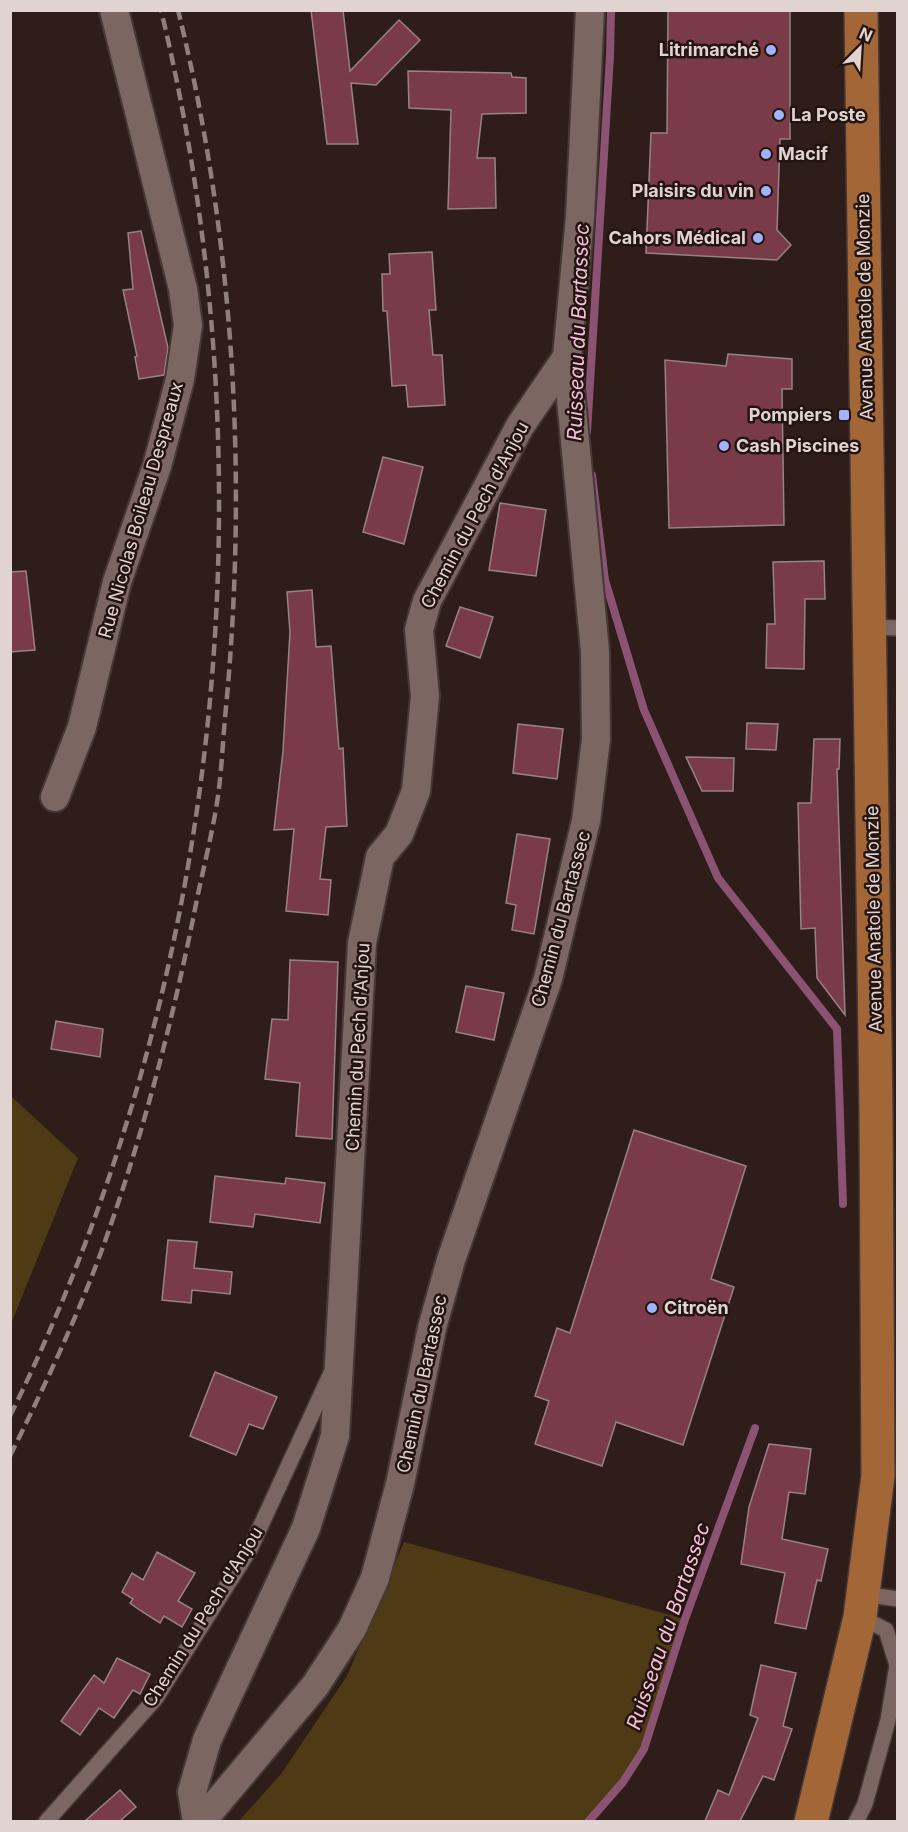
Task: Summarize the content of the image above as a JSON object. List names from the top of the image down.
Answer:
{
  "streets": {
    "main road": ["Avenue Anatole de Monzie"],
    "street": ["Rue Nicolas Boileau Despreaux", "Chemin du Pech d'Anjou", "Chemin du Bartassec"]
  },
  "crossings": [
    ["Chemin du Pech d'Anjou", "Chemin du Bartassec"]
  ],
  "water": ["Ruisseau du Bartassec"],
  "places": {
    "other": [
      "Litrimarché",
      "La Poste",
      "Macif",
      "Plaisirs du vin",
      "Cahors Médical",
      "Cash Piscines",
      "Citroën"
    ],
    "transit": ["Pompiers"]
  },
  "north": "top right"
}
